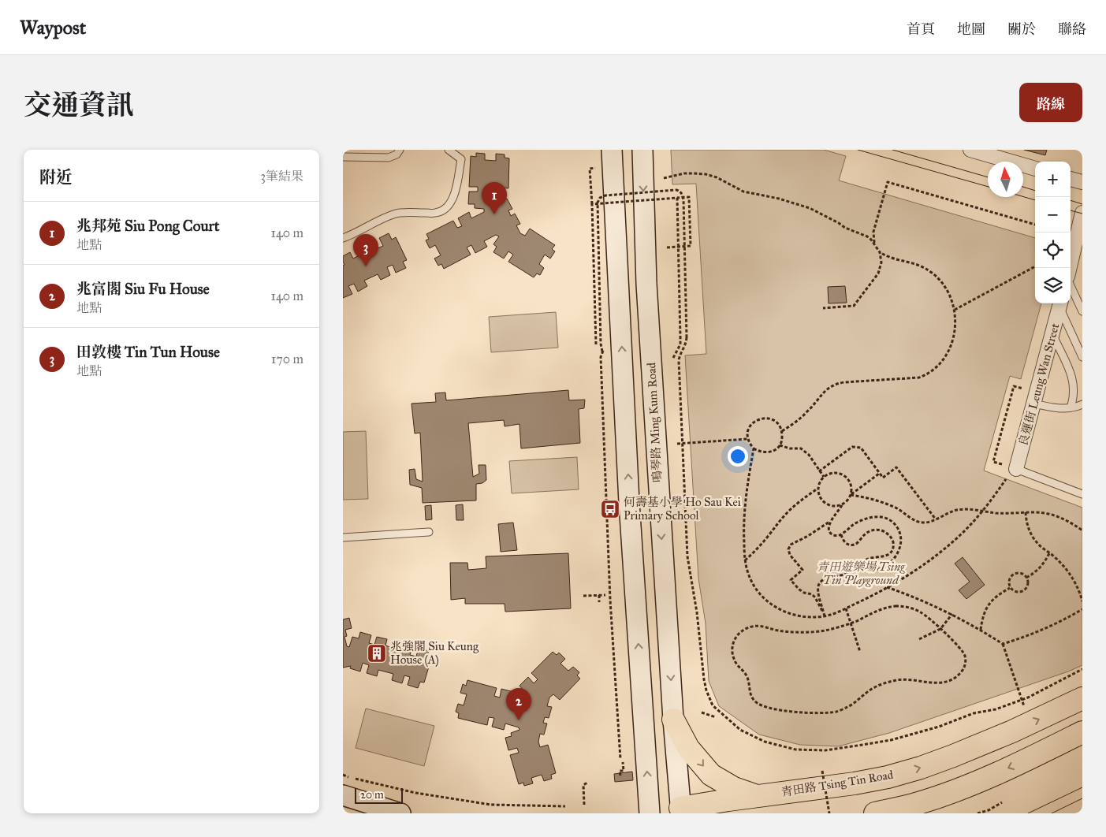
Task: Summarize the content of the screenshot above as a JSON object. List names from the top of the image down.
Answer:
{
  "streets": {
    "main road": ["鳴琴路 Ming Kum Road", "青田路 Tsing Tin Road"],
    "street": ["良運街 Leung Wan Street"]
  },
  "crossings": [
    ["鳴琴路 Ming Kum Road", "青田路 Tsing Tin Road"]
  ],
  "parks": ["青田遊樂場 Tsing Tin Playground"],
  "places": {
    "bus stop": ["何壽基小學 Ho Sau Kei Primary School"],
    "building": ["兆強閣 Siu Keung House (A)"]
  },
  "scale_bar": "20 m",
  "north": "top",
  "page": {
    "header": "Waypost",
    "nav": [
      "首頁",
      "地圖",
      "關於",
      "聯絡"
    ],
    "title": "交通資訊",
    "buttons": "路線",
    "heading": ["附近", "3筆結果"],
    "map_buttons": ["+", "−"],
    "pins": ["1", "3", "2"],
    "list": [
      {
        "mark": "1",
        "name": "兆邦苑 Siu Pong Court",
        "note": "地點",
        "value": "140 m"
      },
      {
        "mark": "2",
        "name": "兆富閣 Siu Fu House",
        "note": "地點",
        "value": "140 m"
      },
      {
        "mark": "3",
        "name": "田敦樓 Tin Tun House",
        "note": "地點",
        "value": "170 m"
      }
    ],
    "scale": "20 m"
  }
}
